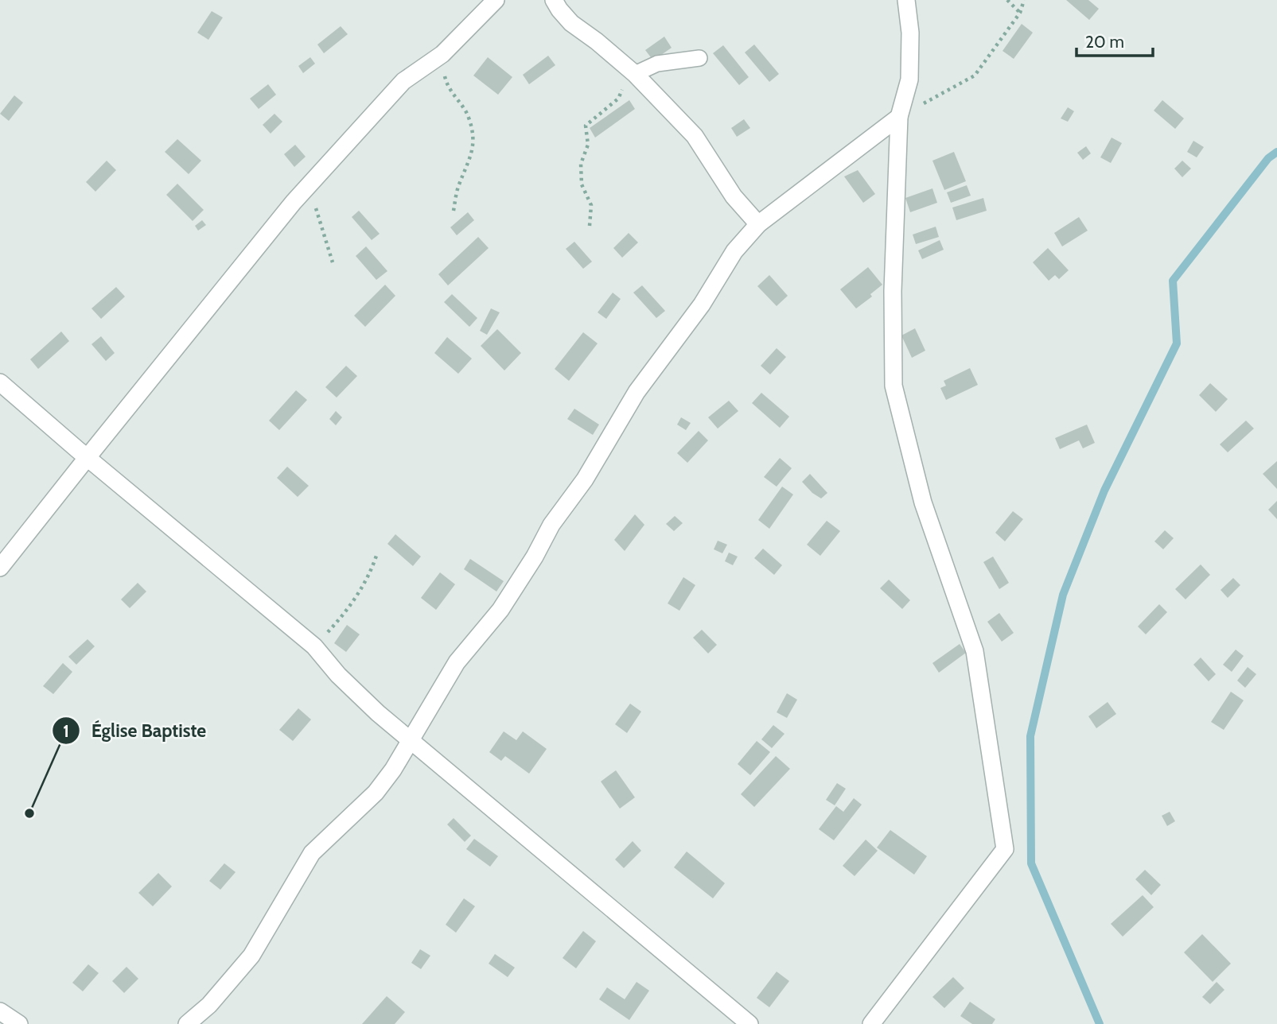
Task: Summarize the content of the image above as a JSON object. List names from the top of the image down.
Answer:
{
  "places": ["Église Baptiste"],
  "scale_bar": "20 m"
}
